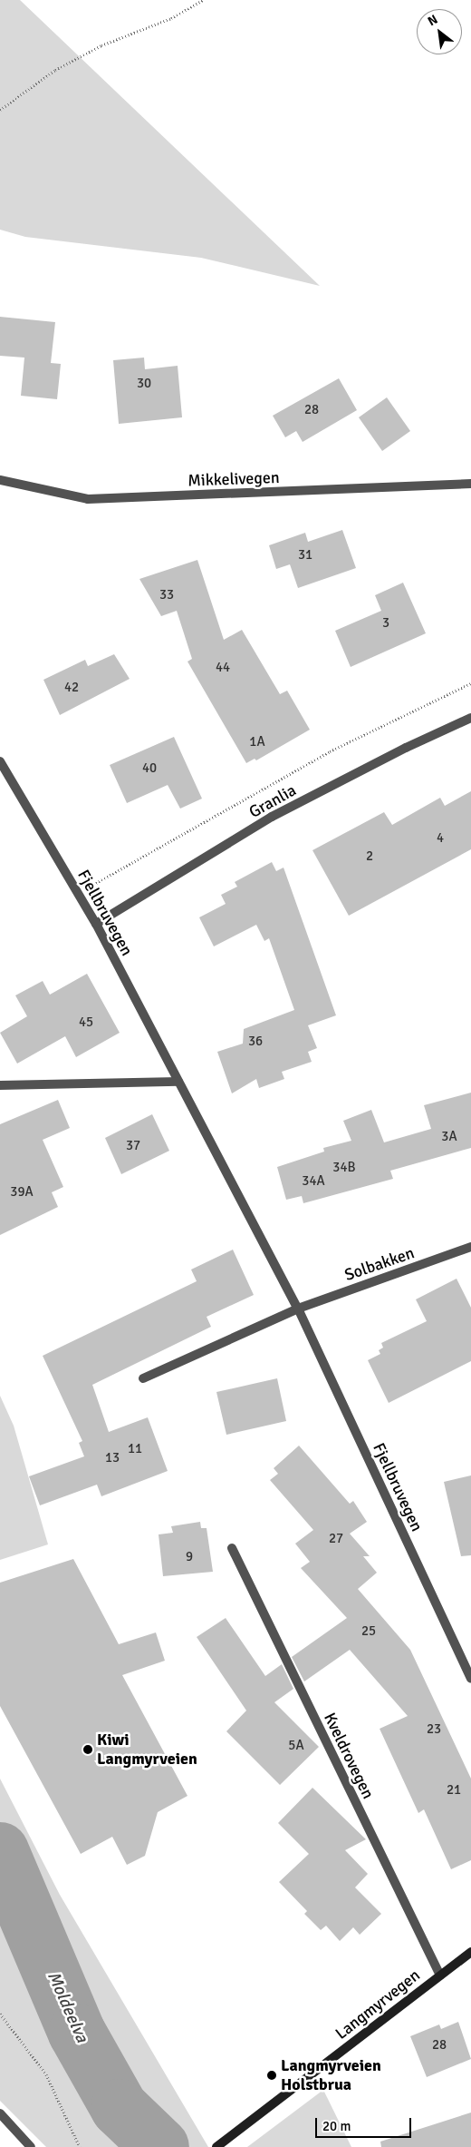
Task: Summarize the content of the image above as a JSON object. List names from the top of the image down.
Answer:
{
  "streets": {
    "main road": ["Langmyrvegen"],
    "street": [
      "Mikkelivegen",
      "Granlia",
      "Fjellbruvegen",
      "Solbakken",
      "Kveldrovegen"
    ]
  },
  "crossings": [
    ["Granlia", "Fjellbruvegen"],
    ["Fjellbruvegen", "Solbakken"],
    ["Kveldrovegen", "Langmyrvegen"]
  ],
  "water": ["Moldeelva"],
  "places": ["Kiwi Langmyrveien", "Langmyrveien Holstbrua"],
  "house_numbers": [
    "30",
    "28",
    "31",
    "33",
    "3",
    "44",
    "42",
    "1A",
    "40",
    "4",
    "2",
    "45",
    "36",
    "3A",
    "37",
    "34B",
    "34A",
    "39A",
    "11",
    "13",
    "27",
    "9",
    "25",
    "23",
    "5A",
    "21",
    "28"
  ],
  "scale_bar": "20 m",
  "north": "top left"
}
